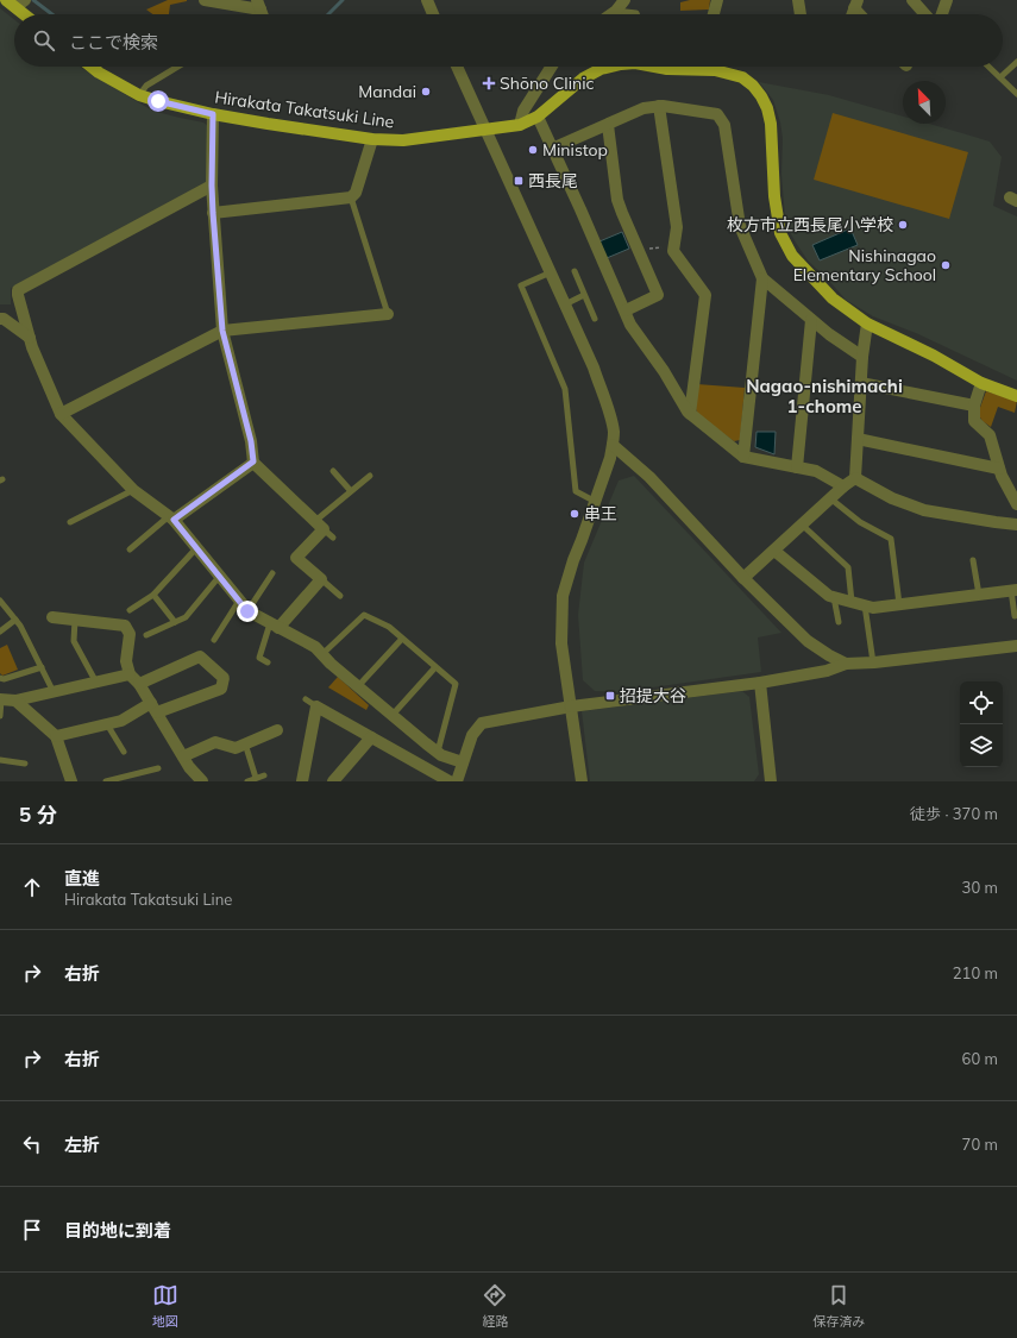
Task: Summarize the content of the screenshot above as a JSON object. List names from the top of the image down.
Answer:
{
  "streets": {
    "main road": ["Hirakata Takatsuki Line"]
  },
  "districts": ["Nagao-nishimachi 1-chome"],
  "places": {
    "health": ["Shōno Clinic"],
    "other": [
      "Mandai",
      "Ministop",
      "枚方市立西長尾小学校",
      "Nishinagao Elementary School",
      "串王"
    ],
    "transit": ["西長尾", "招提大谷"]
  },
  "north": "top left",
  "page": {
    "search": "ここで検索",
    "heading": ["5 分", "徒歩 · 370 m"],
    "list": [
      ["直進", "Hirakata Takatsuki Line", "30 m"],
      ["右折", "210 m"],
      ["右折", "60 m"],
      ["左折", "70 m"],
      "目的地に到着"
    ],
    "nav": ["地図", "経路", "保存済み"]
  }
}
